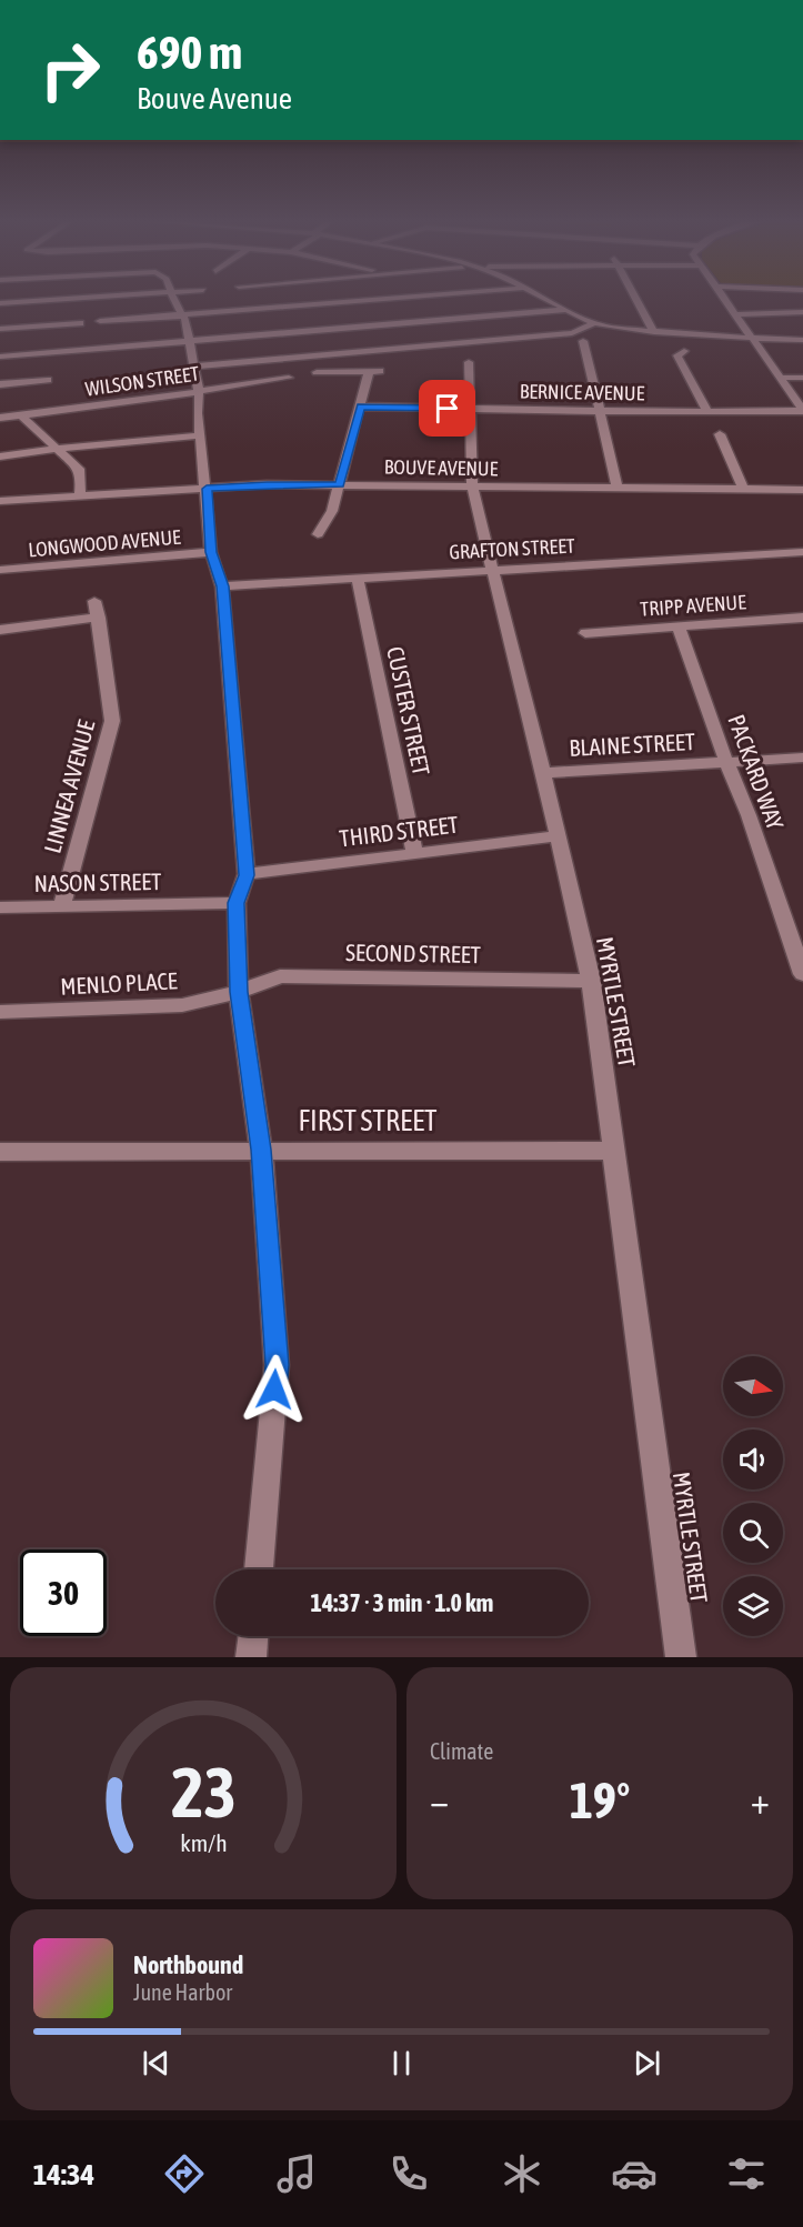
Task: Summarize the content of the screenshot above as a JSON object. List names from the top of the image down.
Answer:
{
  "streets": {
    "street": [
      "WILSON STREET",
      "BERNICE AVENUE",
      "BOUVE AVENUE",
      "LONGWOOD AVENUE",
      "GRAFTON STREET",
      "TRIPP AVENUE",
      "CUSTER STREET",
      "BLAINE STREET",
      "PACKARD WAY",
      "LINNEA AVENUE",
      "THIRD STREET",
      "NASON STREET",
      "SECOND STREET",
      "MENLO PLACE",
      "MYRTLE STREET",
      "FIRST STREET"
    ]
  },
  "crossings": [
    ["BERNICE AVENUE", "MYRTLE STREET"],
    ["BOUVE AVENUE", "MYRTLE STREET"],
    ["GRAFTON STREET", "CUSTER STREET"],
    ["GRAFTON STREET", "MYRTLE STREET"],
    ["TRIPP AVENUE", "PACKARD WAY"],
    ["CUSTER STREET", "THIRD STREET"],
    ["BLAINE STREET", "PACKARD WAY"],
    ["BLAINE STREET", "MYRTLE STREET"],
    ["LINNEA AVENUE", "NASON STREET"],
    ["THIRD STREET", "MYRTLE STREET"],
    ["SECOND STREET", "MENLO PLACE"],
    ["SECOND STREET", "MYRTLE STREET"],
    ["MYRTLE STREET", "FIRST STREET"]
  ],
  "north": "right",
  "page": {
    "turn": ["690 m", "Bouve Avenue"],
    "limit": "30",
    "trip": "14:37 · 3 min · 1.0 km",
    "tile": "Climate",
    "heat": ["−", "19°", "+"],
    "song": ["Northbound", "June Harbor"],
    "tabs": "14:34",
    "gauge": ["23", "km/h"]
  }
}
